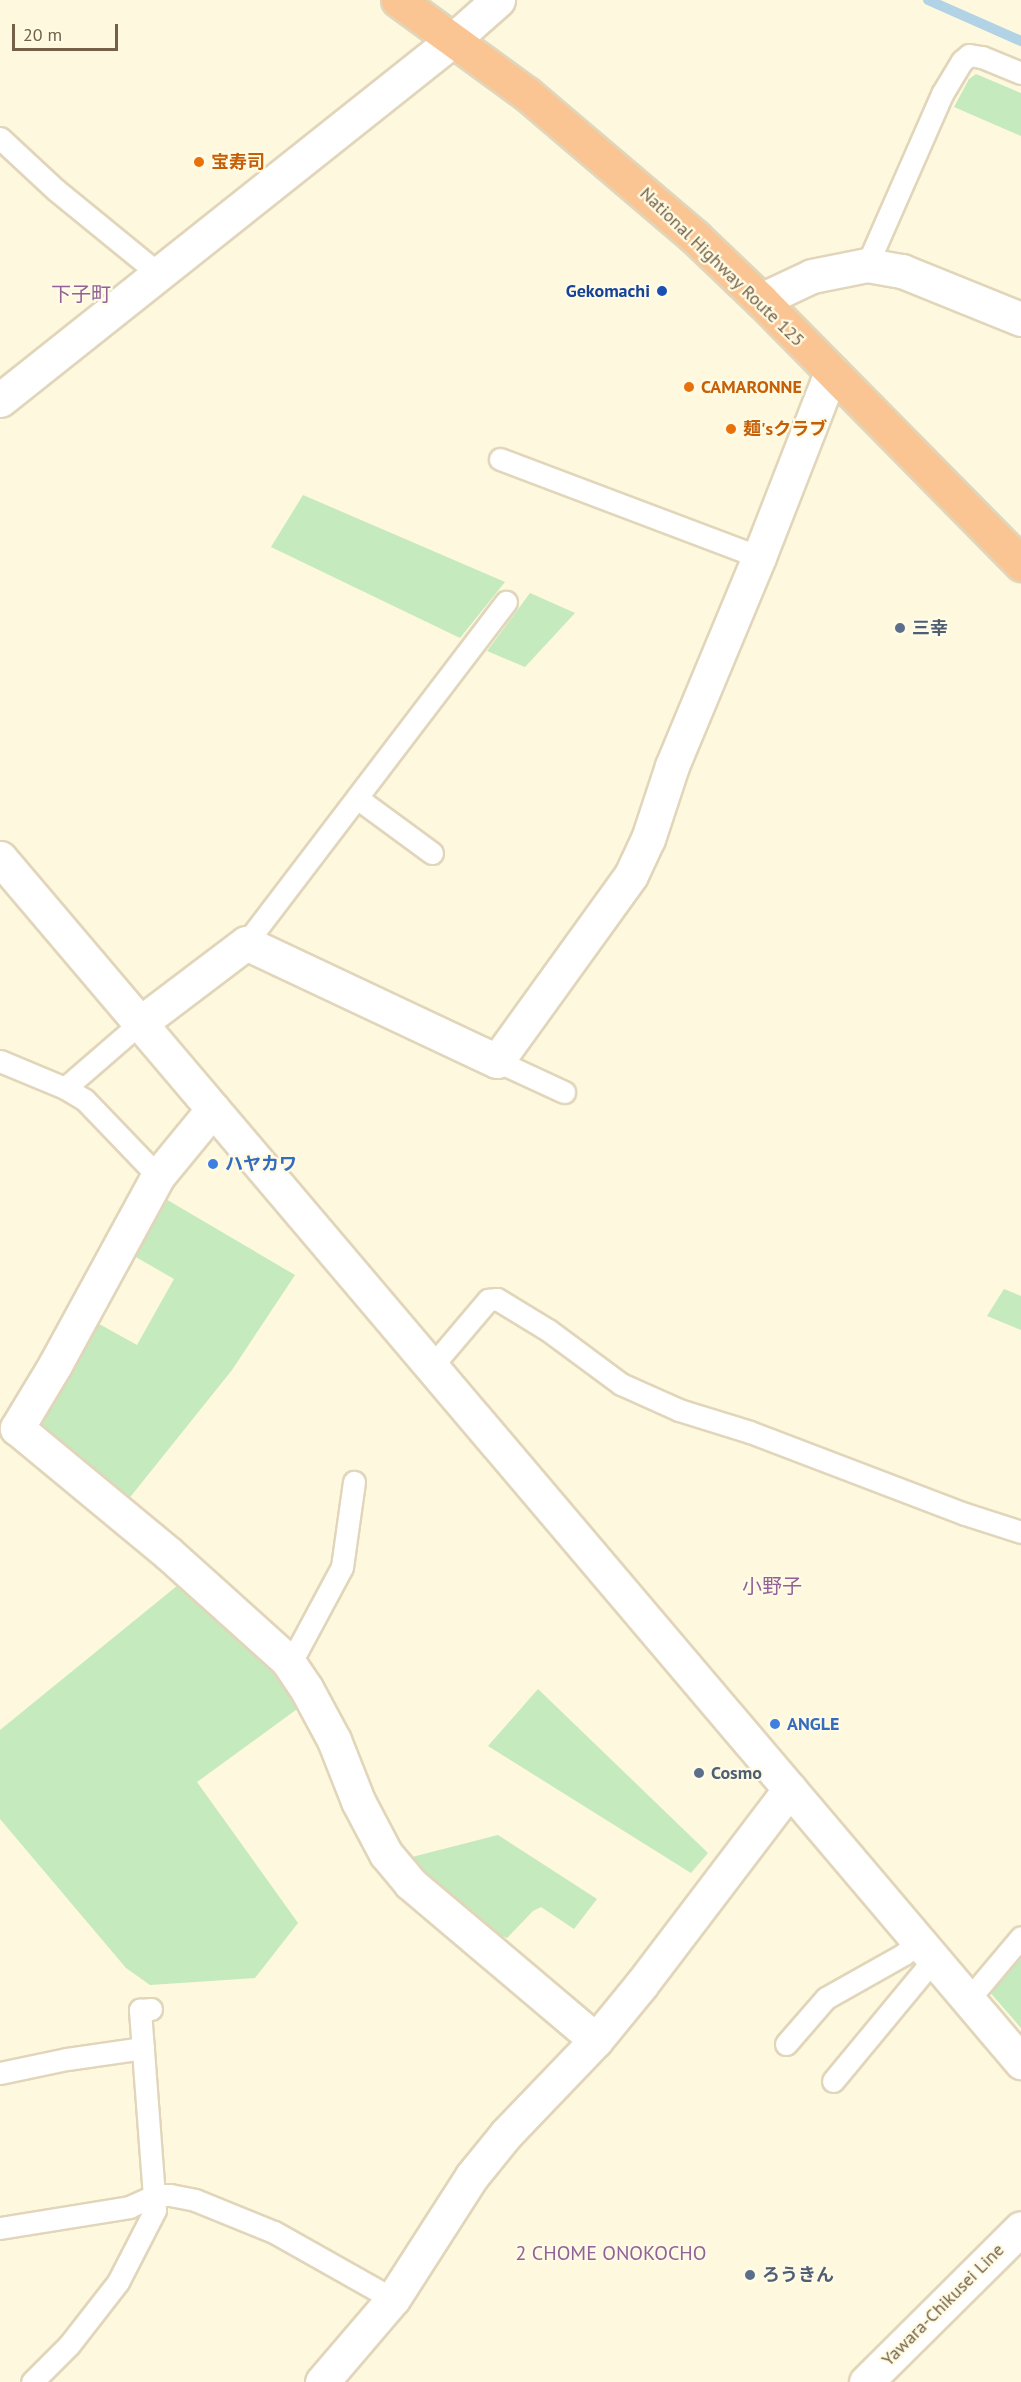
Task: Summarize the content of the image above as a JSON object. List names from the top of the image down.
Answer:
{
  "streets": {
    "highway": ["National Highway Route 125"],
    "street": ["Yawara-Chikusei Line"]
  },
  "districts": ["下子町", "小野子", "2 CHOME ONOKOCHO"],
  "places": [
    "宝寿司",
    "Gekomachi",
    "CAMARONNE",
    "麺'sクラブ",
    "三幸",
    "ハヤカワ",
    "ANGLE",
    "Cosmo",
    "ろうきん"
  ],
  "scale_bar": "20 m"
}
